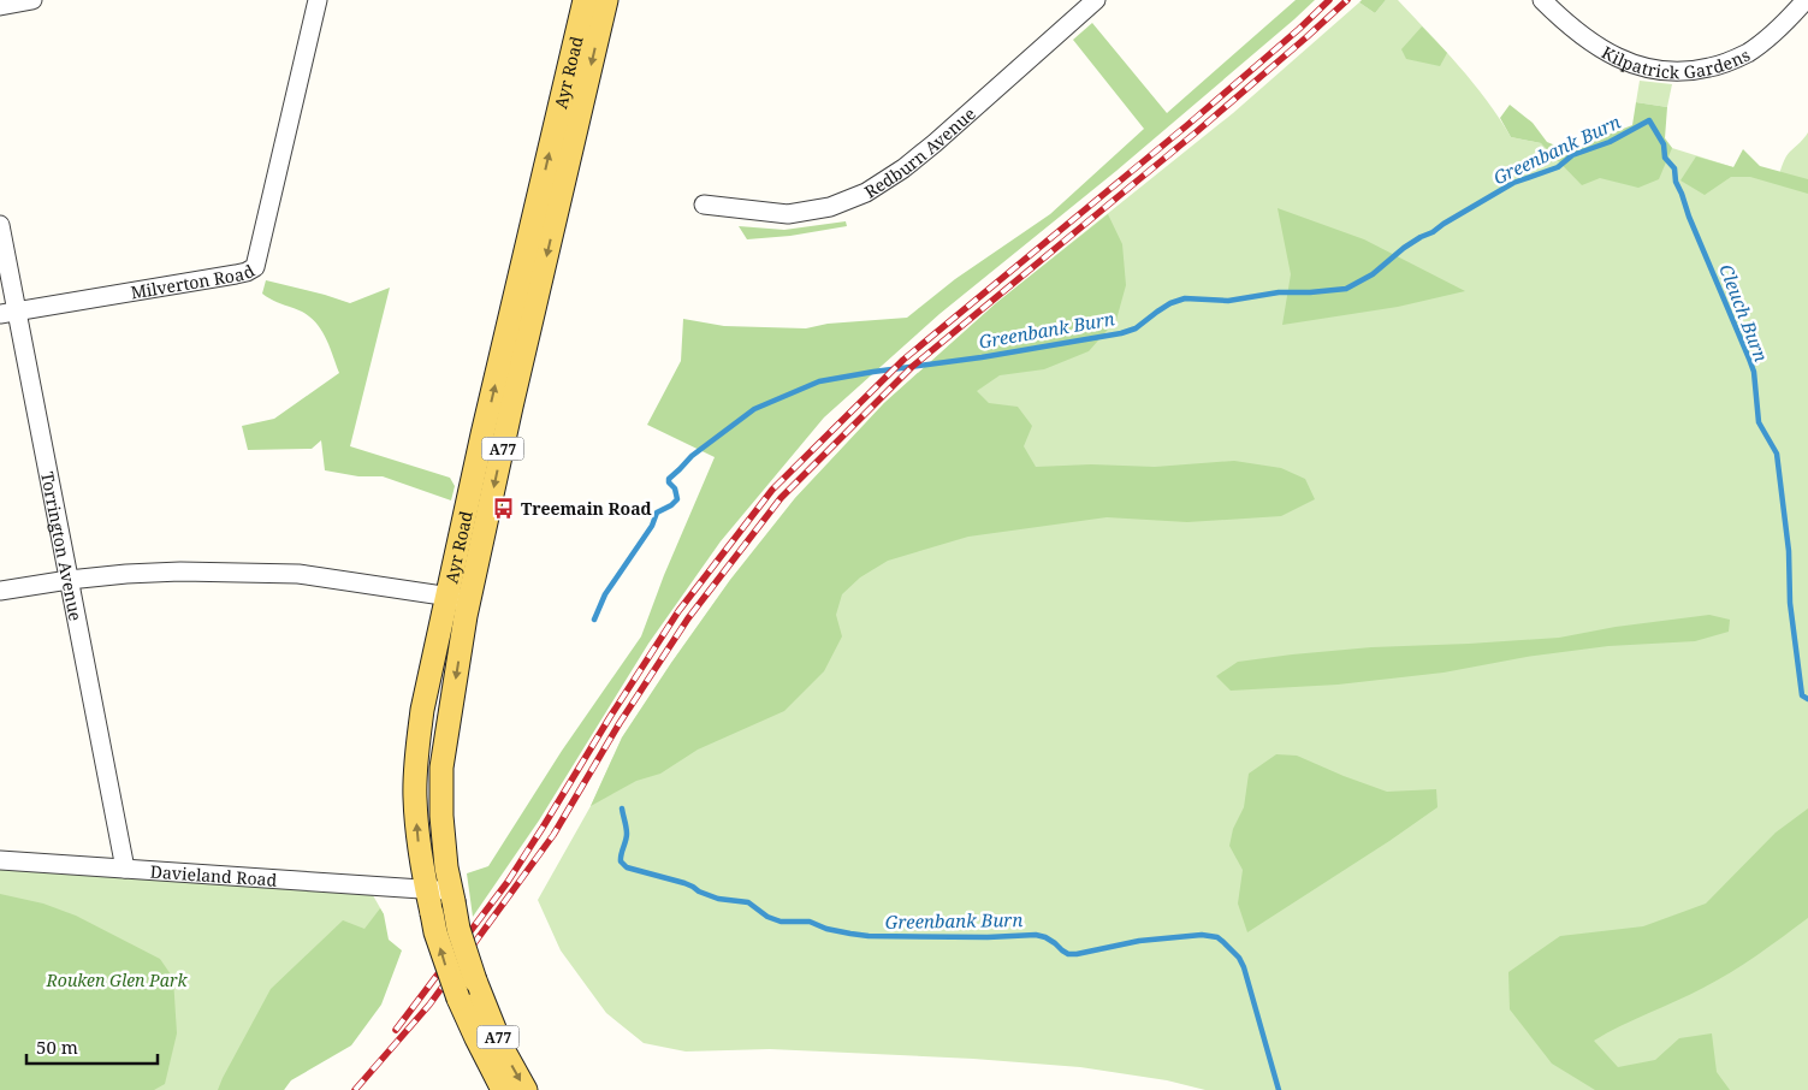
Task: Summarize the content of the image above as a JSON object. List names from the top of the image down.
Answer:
{
  "streets": {
    "main road": ["Ayr Road", "A77"],
    "street": [
      "Kilpatrick Gardens",
      "Redburn Avenue",
      "Milverton Road",
      "Torrington Avenue",
      "Davieland Road"
    ]
  },
  "crossings": [
    ["Ayr Road", "Davieland Road"],
    ["Milverton Road", "Torrington Avenue"],
    ["Torrington Avenue", "Davieland Road"]
  ],
  "water": ["Greenbank Burn", "Cleuch Burn"],
  "parks": ["Rouken Glen Park"],
  "places": {
    "bus stop": ["Treemain Road"]
  },
  "scale_bar": "50 m"
}
